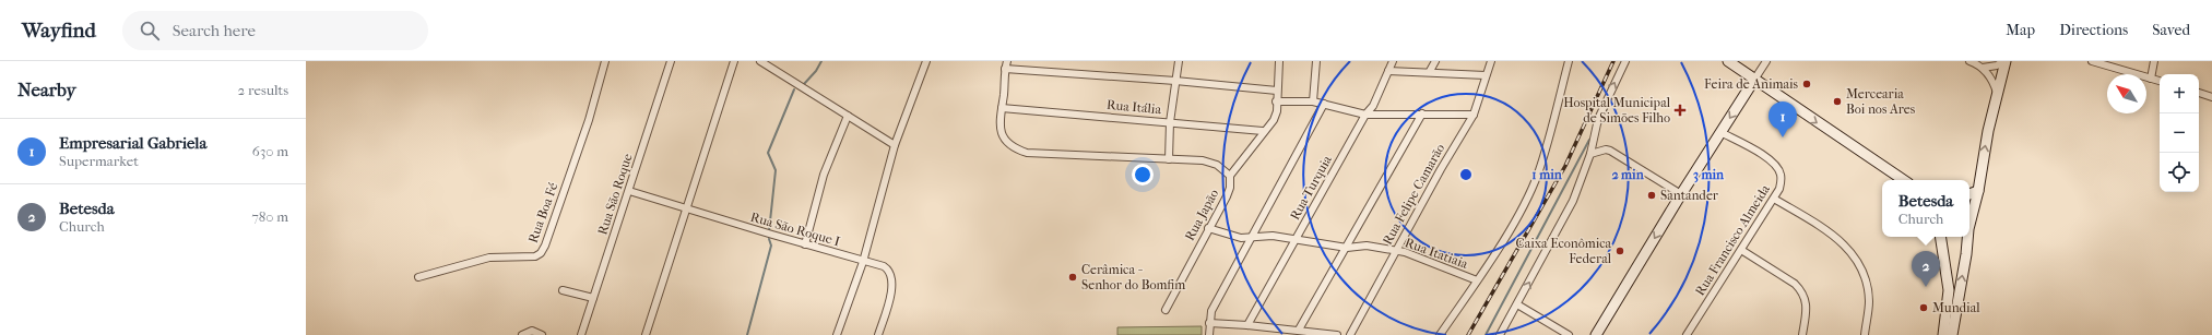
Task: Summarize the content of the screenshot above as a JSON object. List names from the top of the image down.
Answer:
{
  "streets": {
    "street": [
      "Rua Itália",
      "Rua Turquia",
      "Rua São Roque",
      "Rua Felipe Camarão",
      "Rua Boa Fé",
      "Rua Japão",
      "Rua São Roque I",
      "Rua Francisco Almeida",
      "Rua Itatiaia"
    ]
  },
  "crossings": [
    ["Rua Itália", "Rua Japão"],
    ["Rua Turquia", "Rua Itatiaia"],
    ["Rua São Roque", "Rua São Roque I"],
    ["Rua Felipe Camarão", "Rua Itatiaia"],
    ["Rua Japão", "Rua Itatiaia"]
  ],
  "places": {
    "other": [
      "Feira de Animais",
      "Mercearia Boi nos Ares",
      "Santander",
      "Caixa Econômica Federal",
      "Cerâmica - Senhor do Bomfim",
      "Mundial"
    ],
    "health": ["Hospital Municipal de Simões Filho"]
  },
  "north": "top left",
  "page": {
    "header": "Wayfind",
    "search": "Search here",
    "nav": ["Map", "Directions", "Saved"],
    "heading": ["Nearby", "2 results"],
    "map_buttons": ["+", "−"],
    "pins": ["1", "2"],
    "list": [
      {
        "mark": "1",
        "name": "Empresarial Gabriela",
        "note": "Supermarket",
        "value": "630 m"
      },
      {
        "mark": "2",
        "name": "Betesda",
        "note": "Church",
        "value": "780 m"
      }
    ],
    "popup": ["Betesda", "Church"]
  },
  "rings": ["1 min", "2 min", "3 min"]
}
